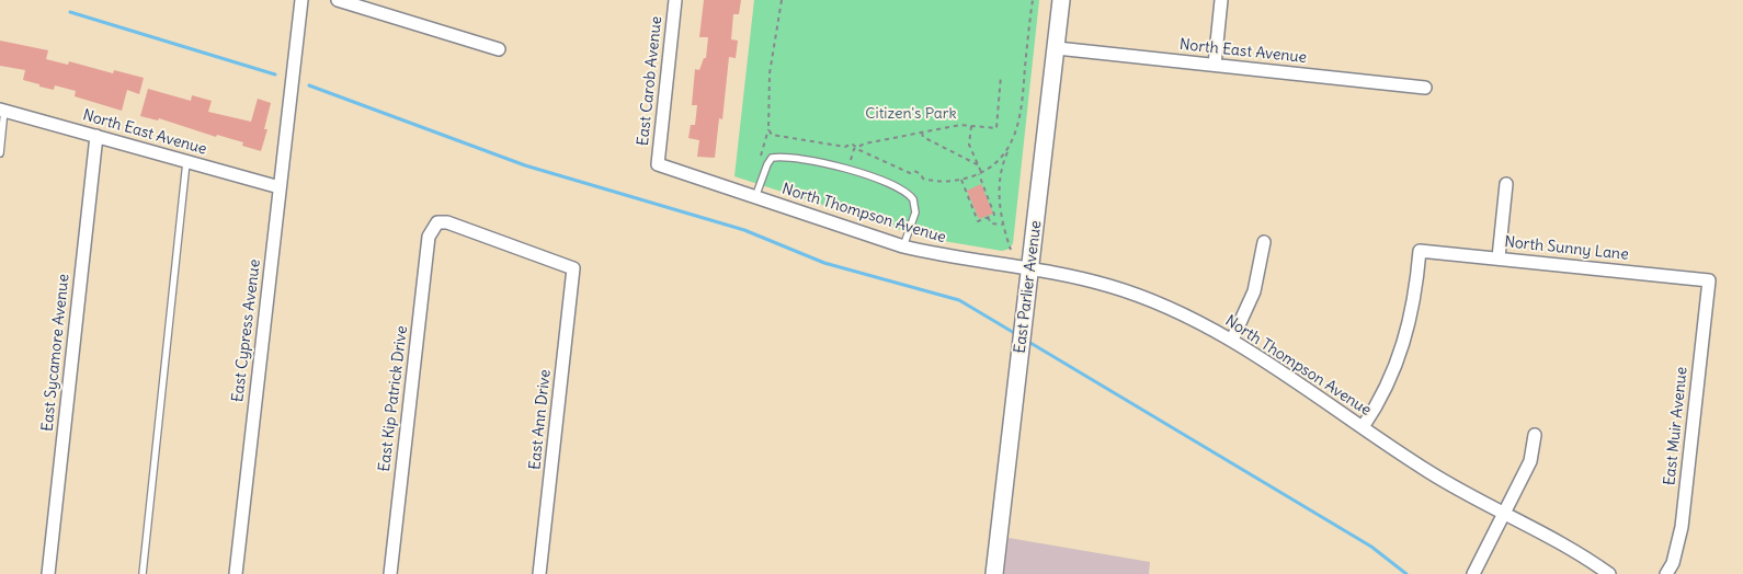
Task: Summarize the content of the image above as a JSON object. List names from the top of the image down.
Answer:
{
  "streets": {
    "street": [
      "North East Avenue",
      "East Carob Avenue",
      "North Thompson Avenue",
      "North Sunny Lane",
      "East Parlier Avenue",
      "East Cypress Avenue",
      "East Sycamore Avenue",
      "East Kip Patrick Drive",
      "East Ann Drive",
      "East Muir Avenue"
    ]
  },
  "crossings": [
    ["North East Avenue", "East Parlier Avenue"],
    ["North East Avenue", "East Cypress Avenue"],
    ["North East Avenue", "East Sycamore Avenue"],
    ["East Carob Avenue", "North Thompson Avenue"],
    ["North Thompson Avenue", "North Sunny Lane"],
    ["North Thompson Avenue", "East Parlier Avenue"],
    ["North Sunny Lane", "East Muir Avenue"],
    ["East Kip Patrick Drive", "East Ann Drive"]
  ],
  "parks": ["Citizen's Park"]
}
